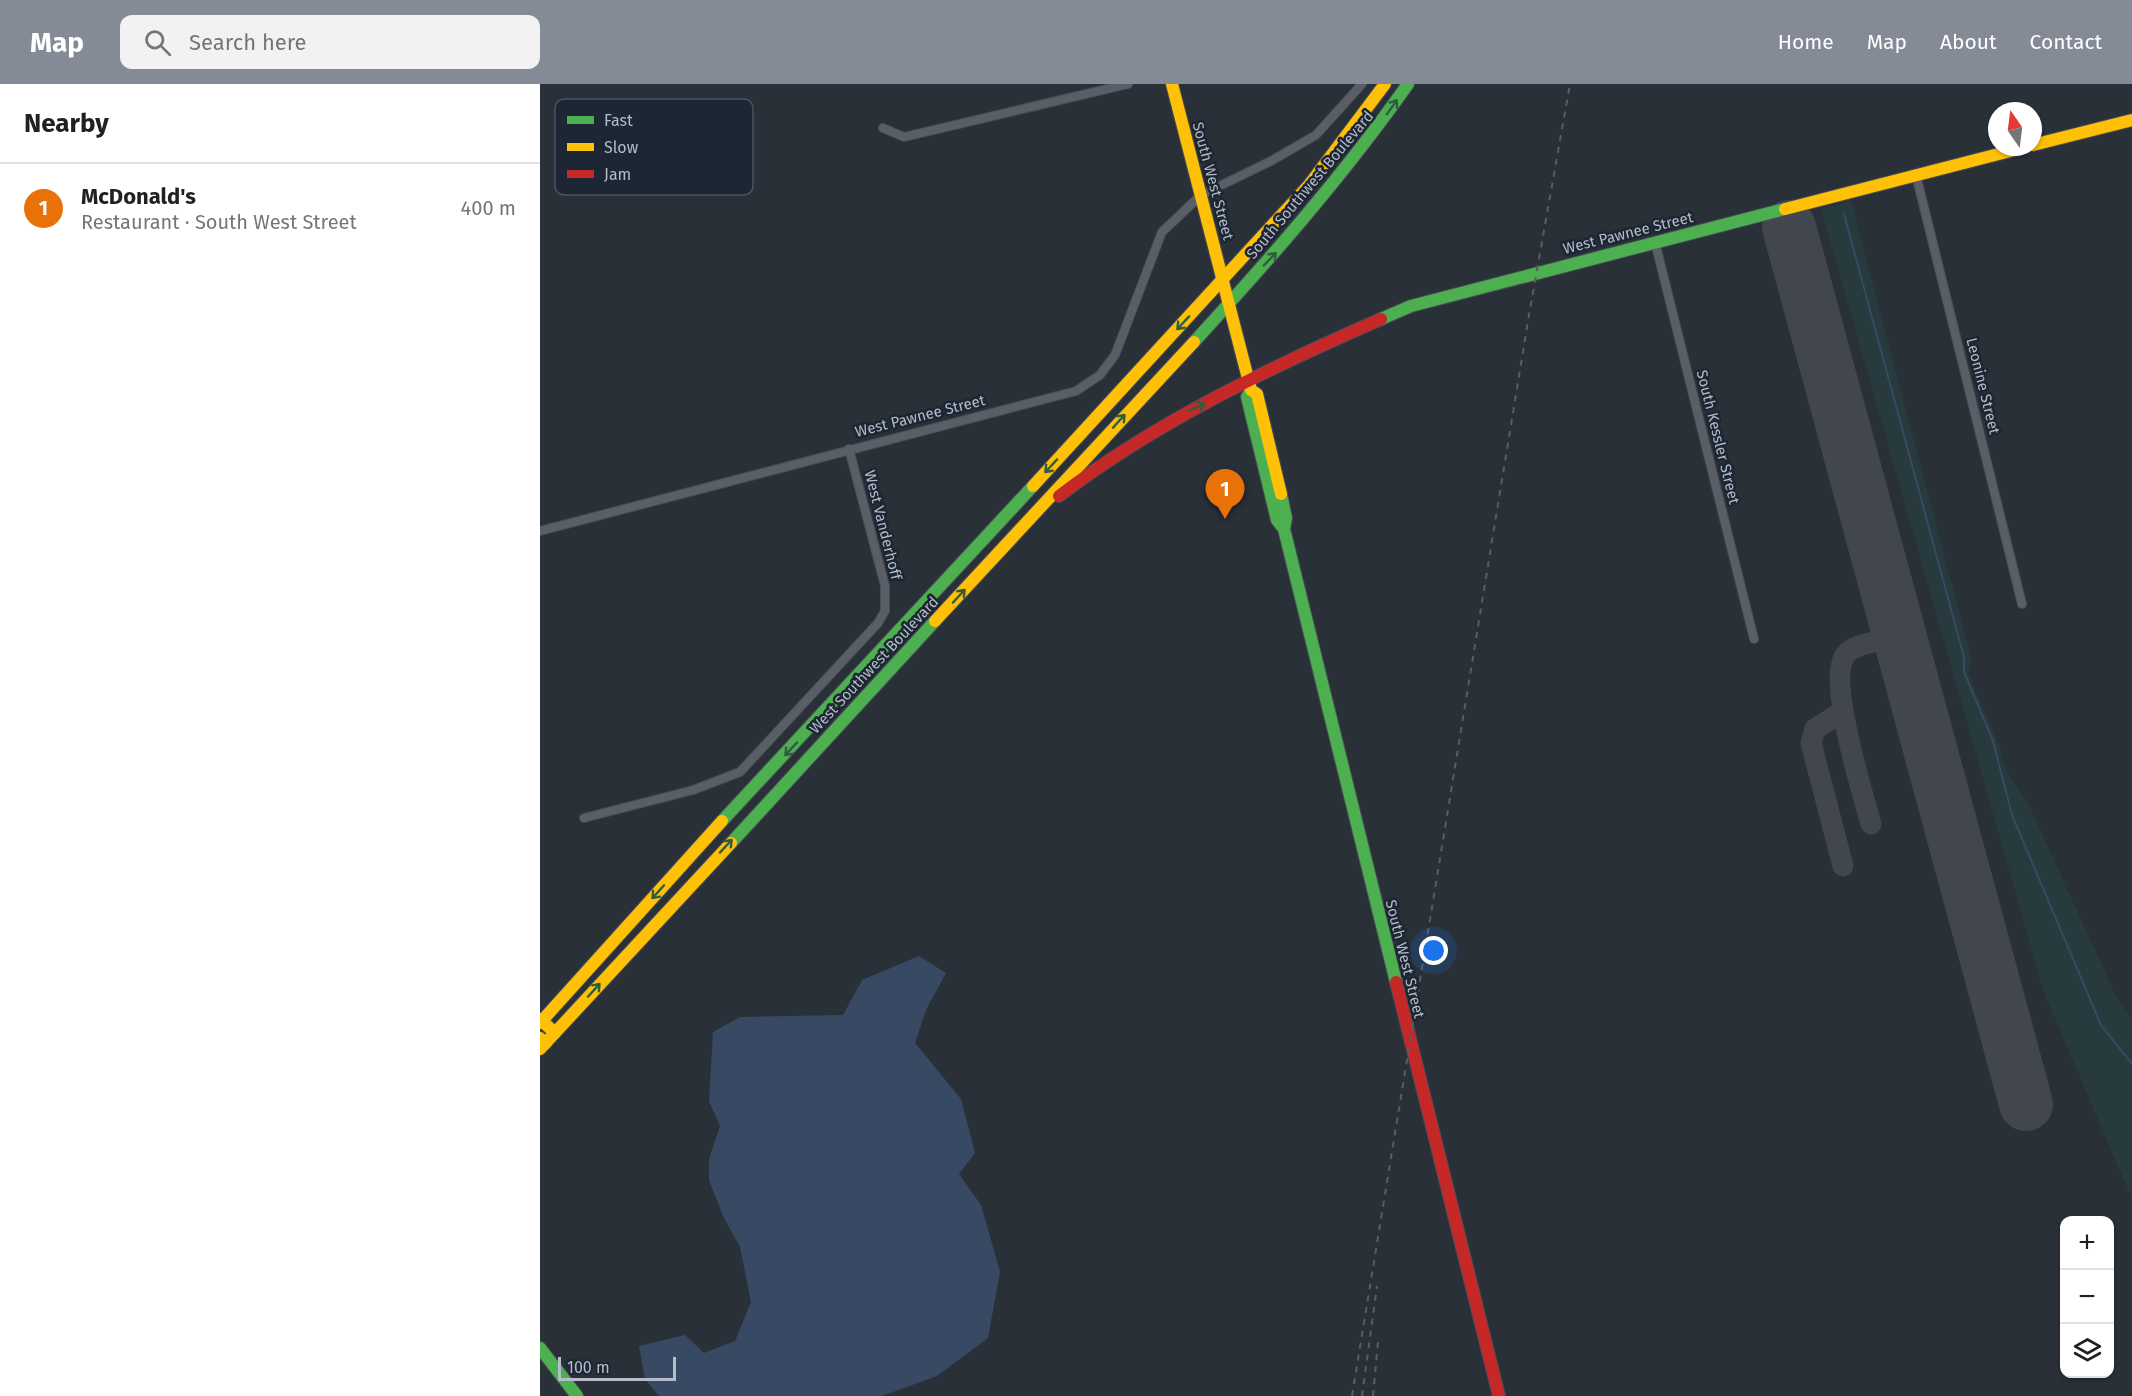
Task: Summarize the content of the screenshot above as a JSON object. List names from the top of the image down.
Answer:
{
  "streets": {
    "main road": [
      "South West Street",
      "South Southwest Boulevard",
      "West Pawnee Street",
      "West Southwest Boulevard"
    ],
    "street": ["Leonine Street", "South Kessler Street", "West Vanderhoff"]
  },
  "crossings": [
    ["South West Street", "South Southwest Boulevard"],
    ["South West Street", "West Pawnee Street"],
    ["South West Street", "West Southwest Boulevard"],
    ["South Southwest Boulevard", "West Southwest Boulevard"],
    ["West Pawnee Street", "Leonine Street"],
    ["West Pawnee Street", "South Kessler Street"],
    ["West Pawnee Street", "West Vanderhoff"],
    ["West Pawnee Street", "West Southwest Boulevard"]
  ],
  "legend": ["Fast", "Slow", "Jam"],
  "scale_bar": "100 m",
  "north": "top",
  "page": {
    "header": "Map",
    "search": "Search here",
    "nav": [
      "Home",
      "Map",
      "About",
      "Contact"
    ],
    "heading": "Nearby",
    "list": [
      {
        "mark": "1",
        "name": "McDonald's",
        "note": "Restaurant · South West Street",
        "value": "400 m"
      }
    ],
    "pins": "1",
    "map_buttons": ["+", "−"],
    "scale": "100 m"
  }
}
